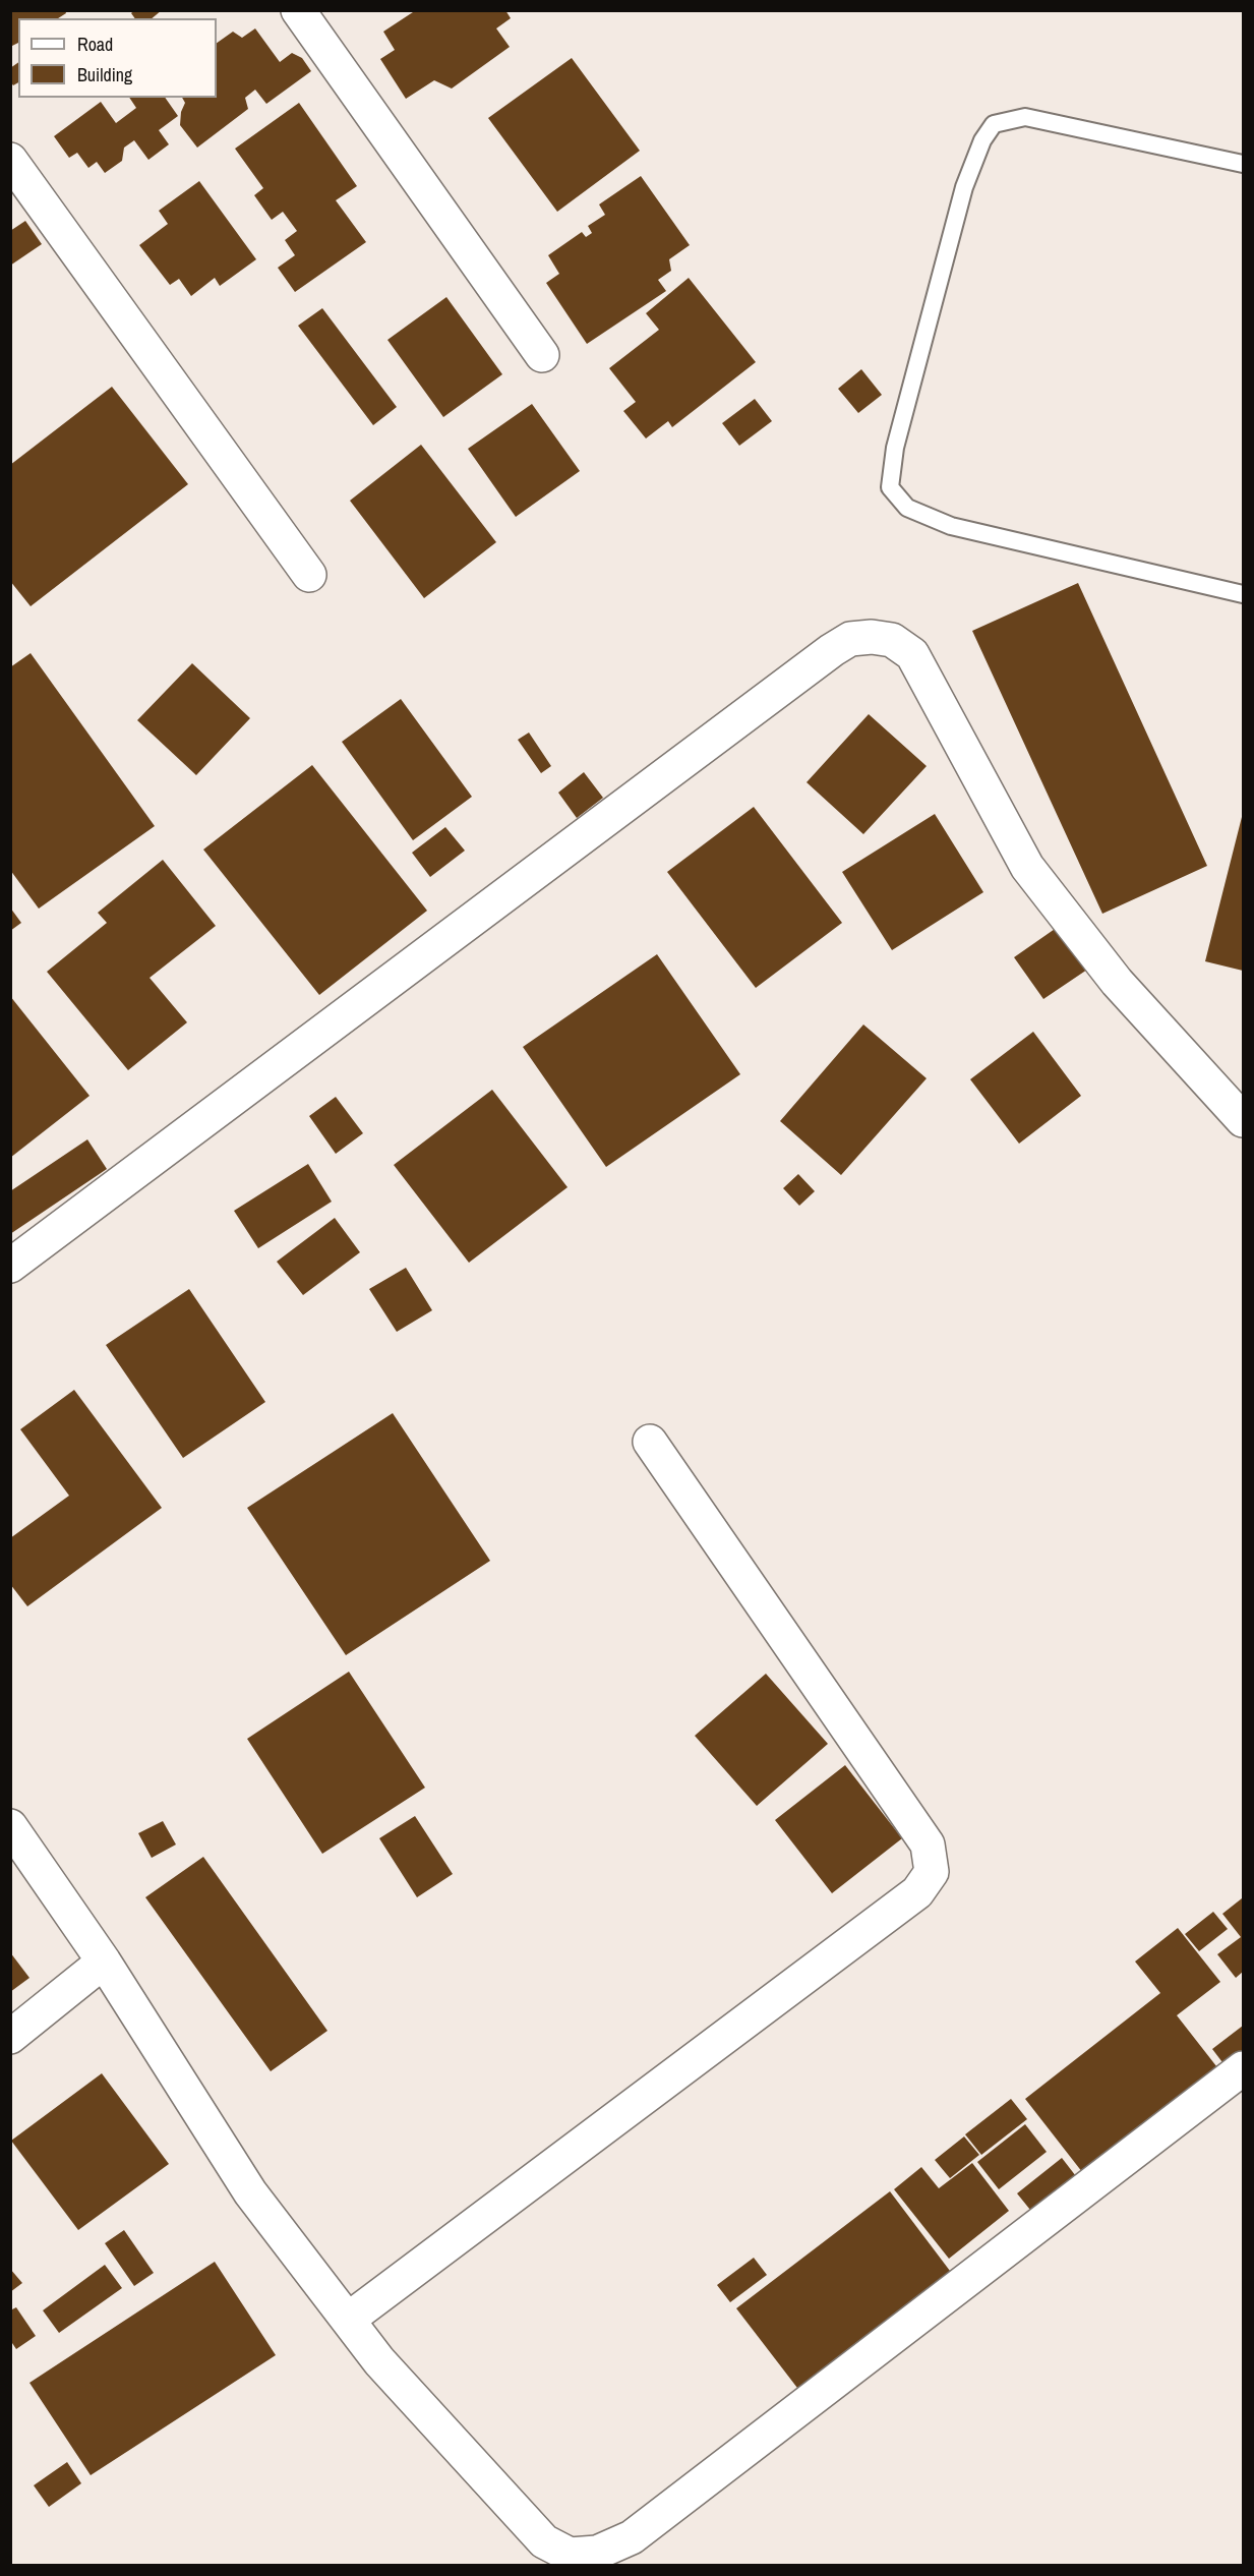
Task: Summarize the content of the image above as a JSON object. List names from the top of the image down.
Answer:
{
  "legend": ["Road", "Building"]
}
